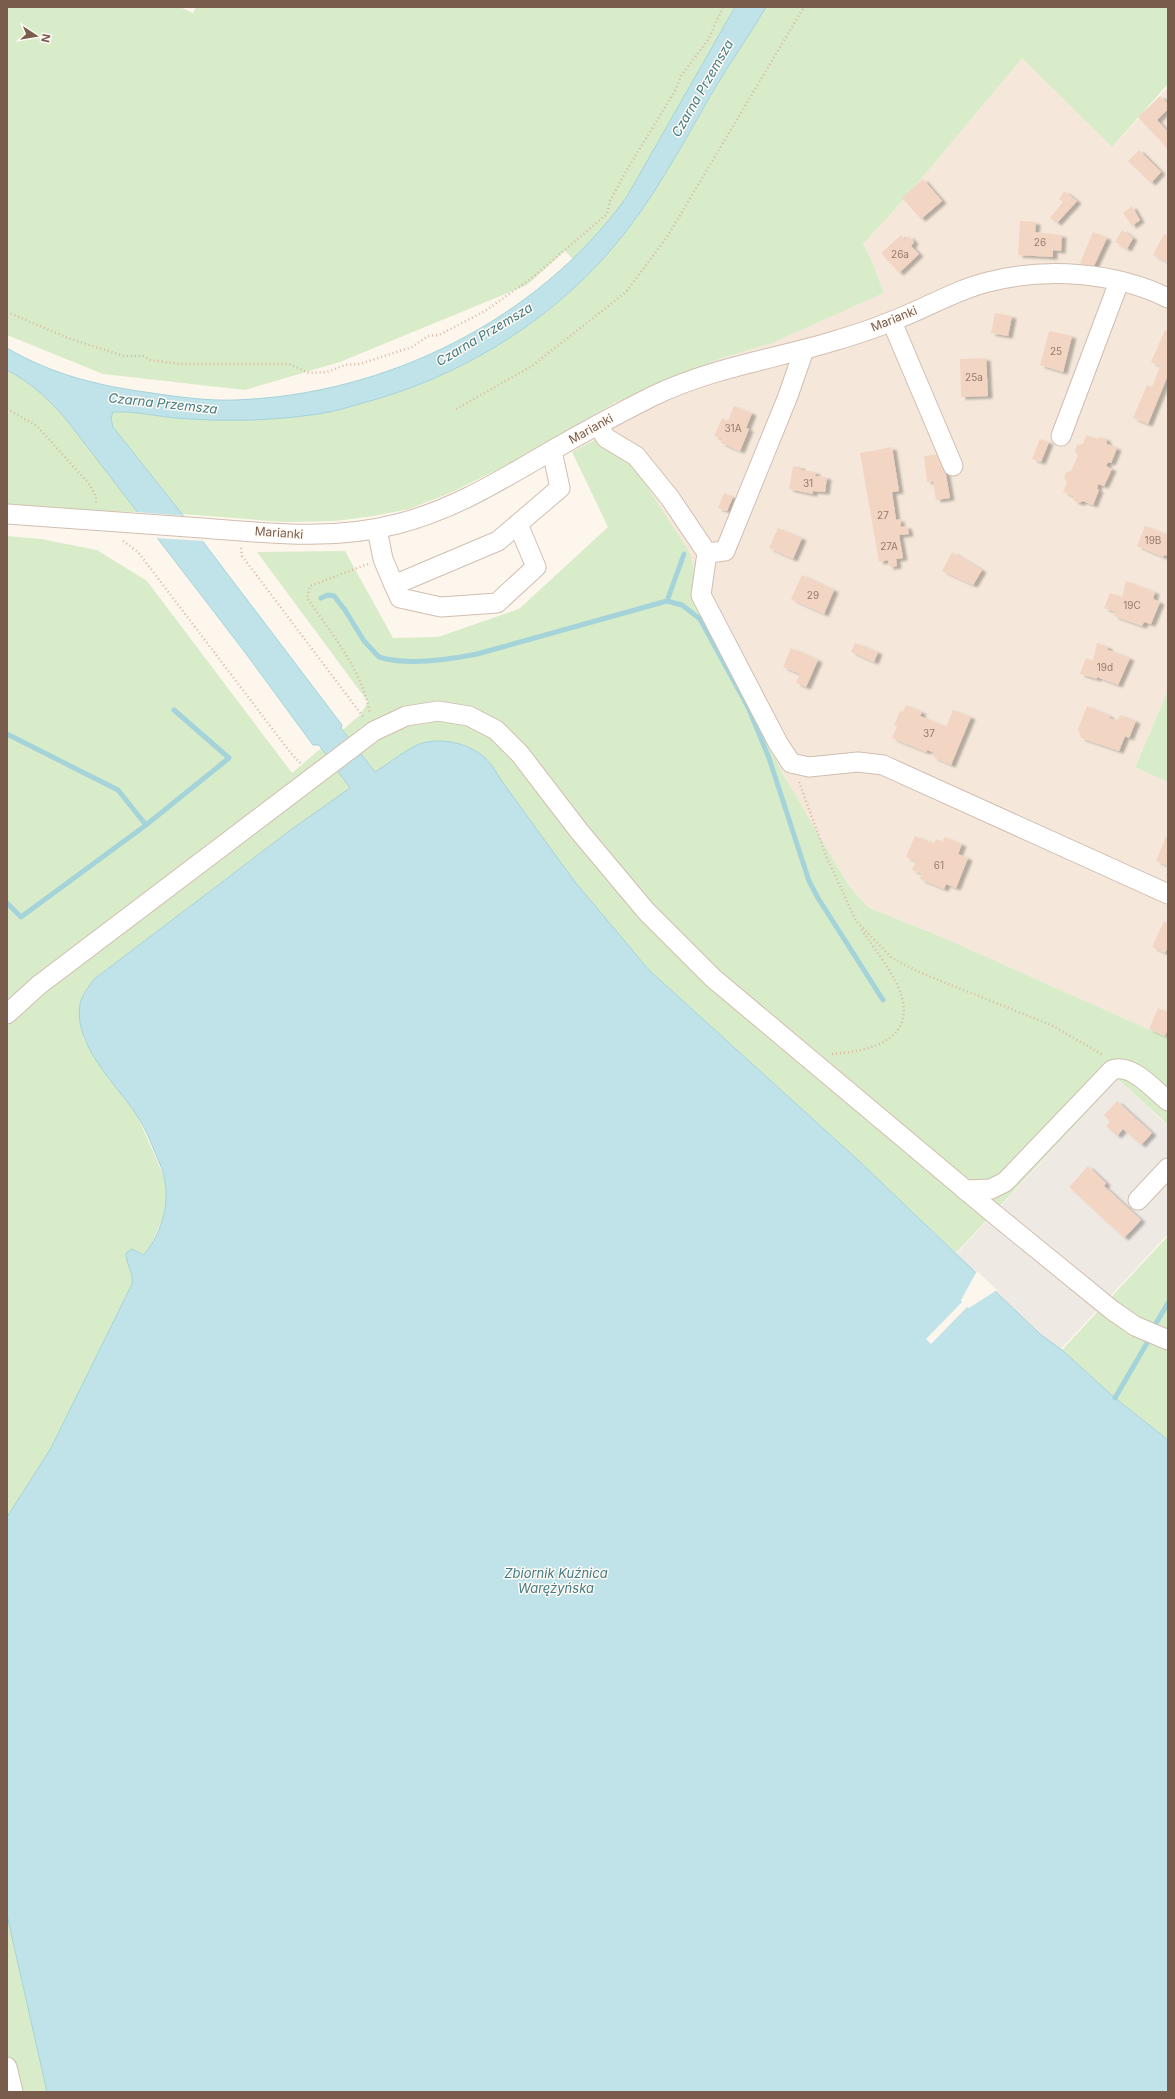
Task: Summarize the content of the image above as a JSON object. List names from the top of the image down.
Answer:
{
  "streets": {
    "street": ["Marianki"]
  },
  "water": ["Czarna Przemsza", "Zbiornik Kuźnica Warężyńska"],
  "house_numbers": [
    "26",
    "26a",
    "25",
    "25a",
    "31A",
    "31",
    "27",
    "19B",
    "27A",
    "29",
    "19C",
    "19d",
    "37",
    "61"
  ],
  "north": "right"
}
